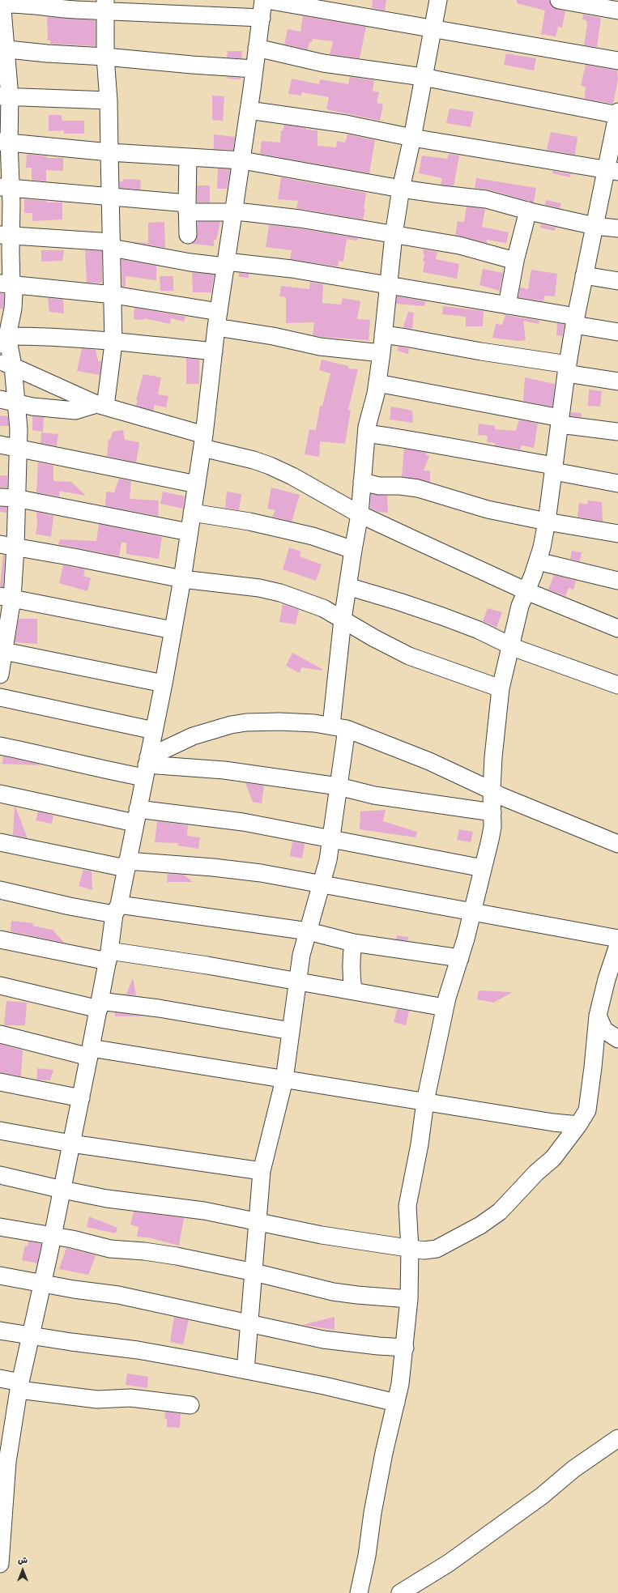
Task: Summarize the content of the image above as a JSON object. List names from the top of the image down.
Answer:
{
  "north": "top"
}
